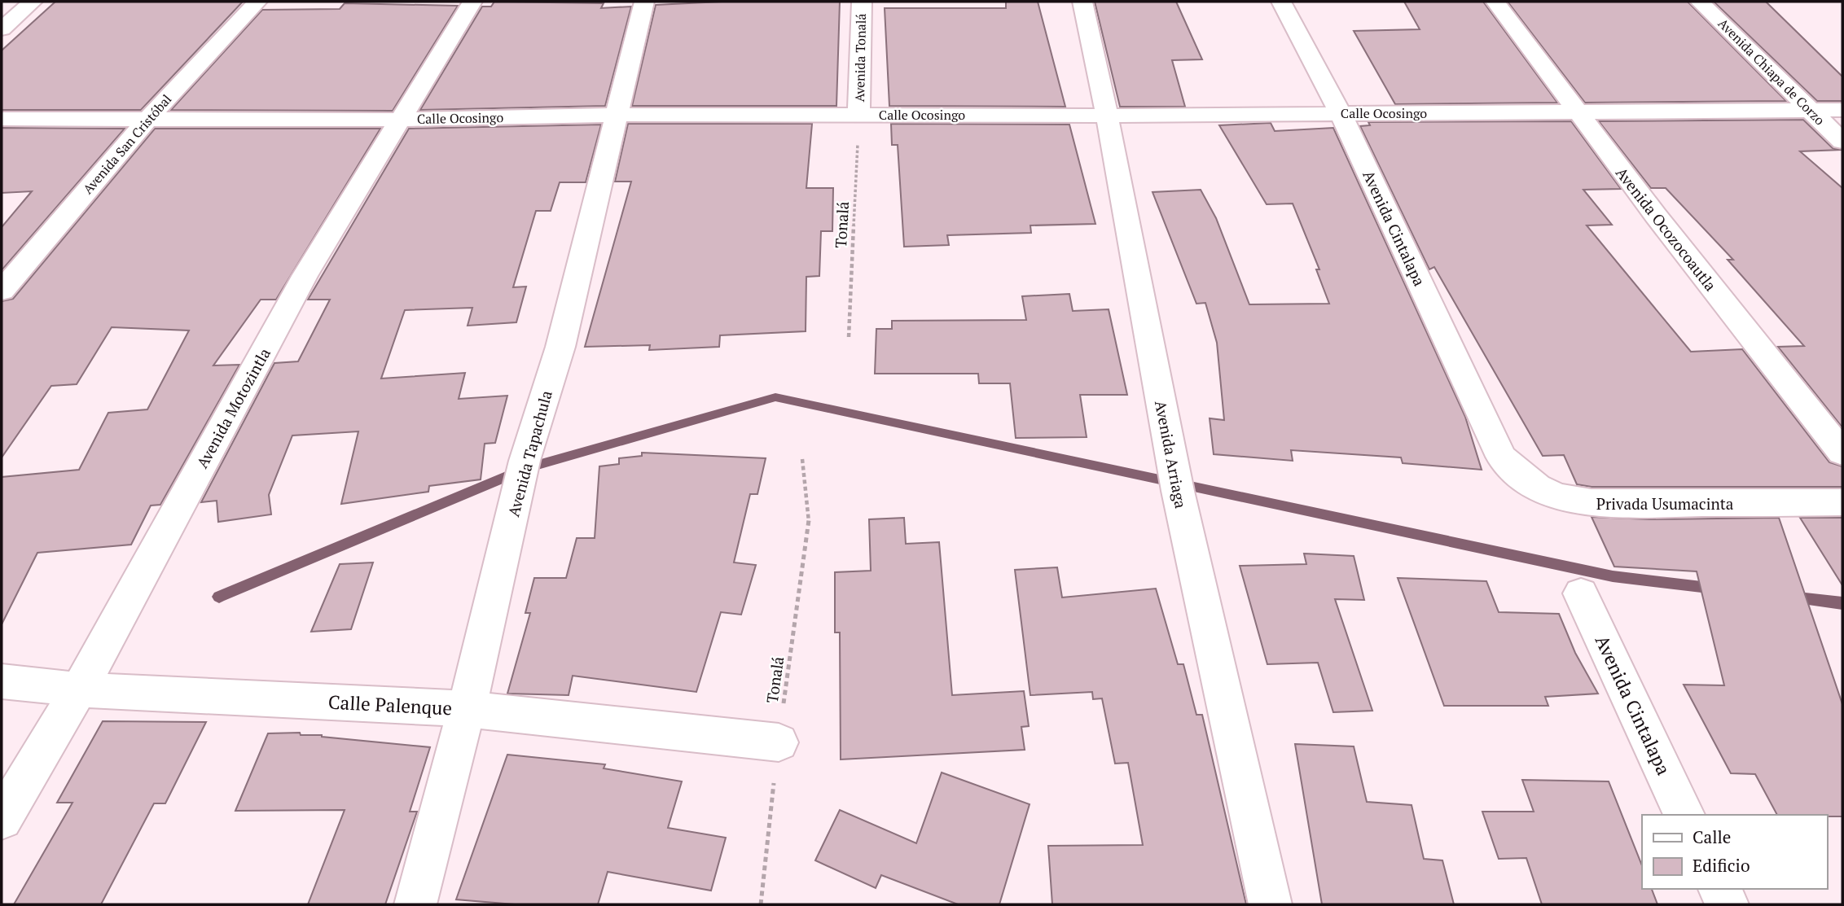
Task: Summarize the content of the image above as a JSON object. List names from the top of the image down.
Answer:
{
  "streets": {
    "street": [
      "Avenida Tonalá",
      "Avenida Chiapa de Corzo",
      "Calle Ocosingo",
      "Avenida San Cristóbal",
      "Avenida Cintalapa",
      "Avenida Ocozocoautla",
      "Avenida Motozintla",
      "Avenida Tapachula",
      "Avenida Arriaga",
      "Privada Usumacinta",
      "Calle Palenque"
    ],
    "path": ["Tonalá"]
  },
  "crossings": [
    ["Avenida Tonalá", "Calle Ocosingo"],
    ["Avenida Tonalá", "Tonalá"],
    ["Avenida Chiapa de Corzo", "Calle Ocosingo"],
    ["Calle Ocosingo", "Avenida San Cristóbal"],
    ["Calle Ocosingo", "Tonalá"],
    ["Calle Ocosingo", "Avenida Cintalapa"],
    ["Calle Ocosingo", "Avenida Ocozocoautla"],
    ["Calle Ocosingo", "Avenida Motozintla"],
    ["Calle Ocosingo", "Avenida Tapachula"],
    ["Calle Ocosingo", "Avenida Arriaga"],
    ["Tonalá", "Calle Palenque"],
    ["Avenida Cintalapa", "Privada Usumacinta"],
    ["Avenida Motozintla", "Calle Palenque"],
    ["Avenida Tapachula", "Calle Palenque"]
  ],
  "legend": ["Calle", "Edificio"]
}
